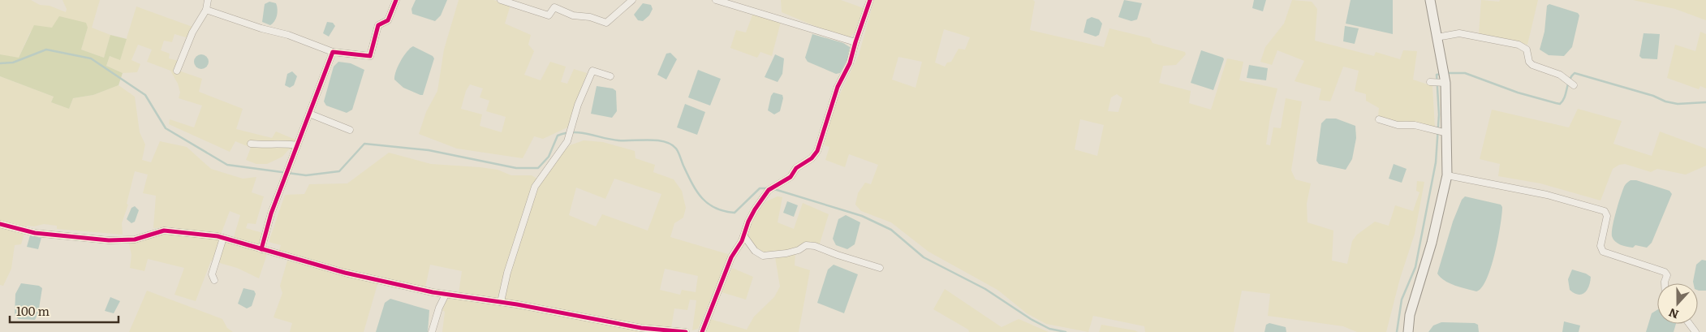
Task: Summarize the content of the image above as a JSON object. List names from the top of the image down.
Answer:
{
  "scale_bar": "100 m",
  "north": "bottom"
}
